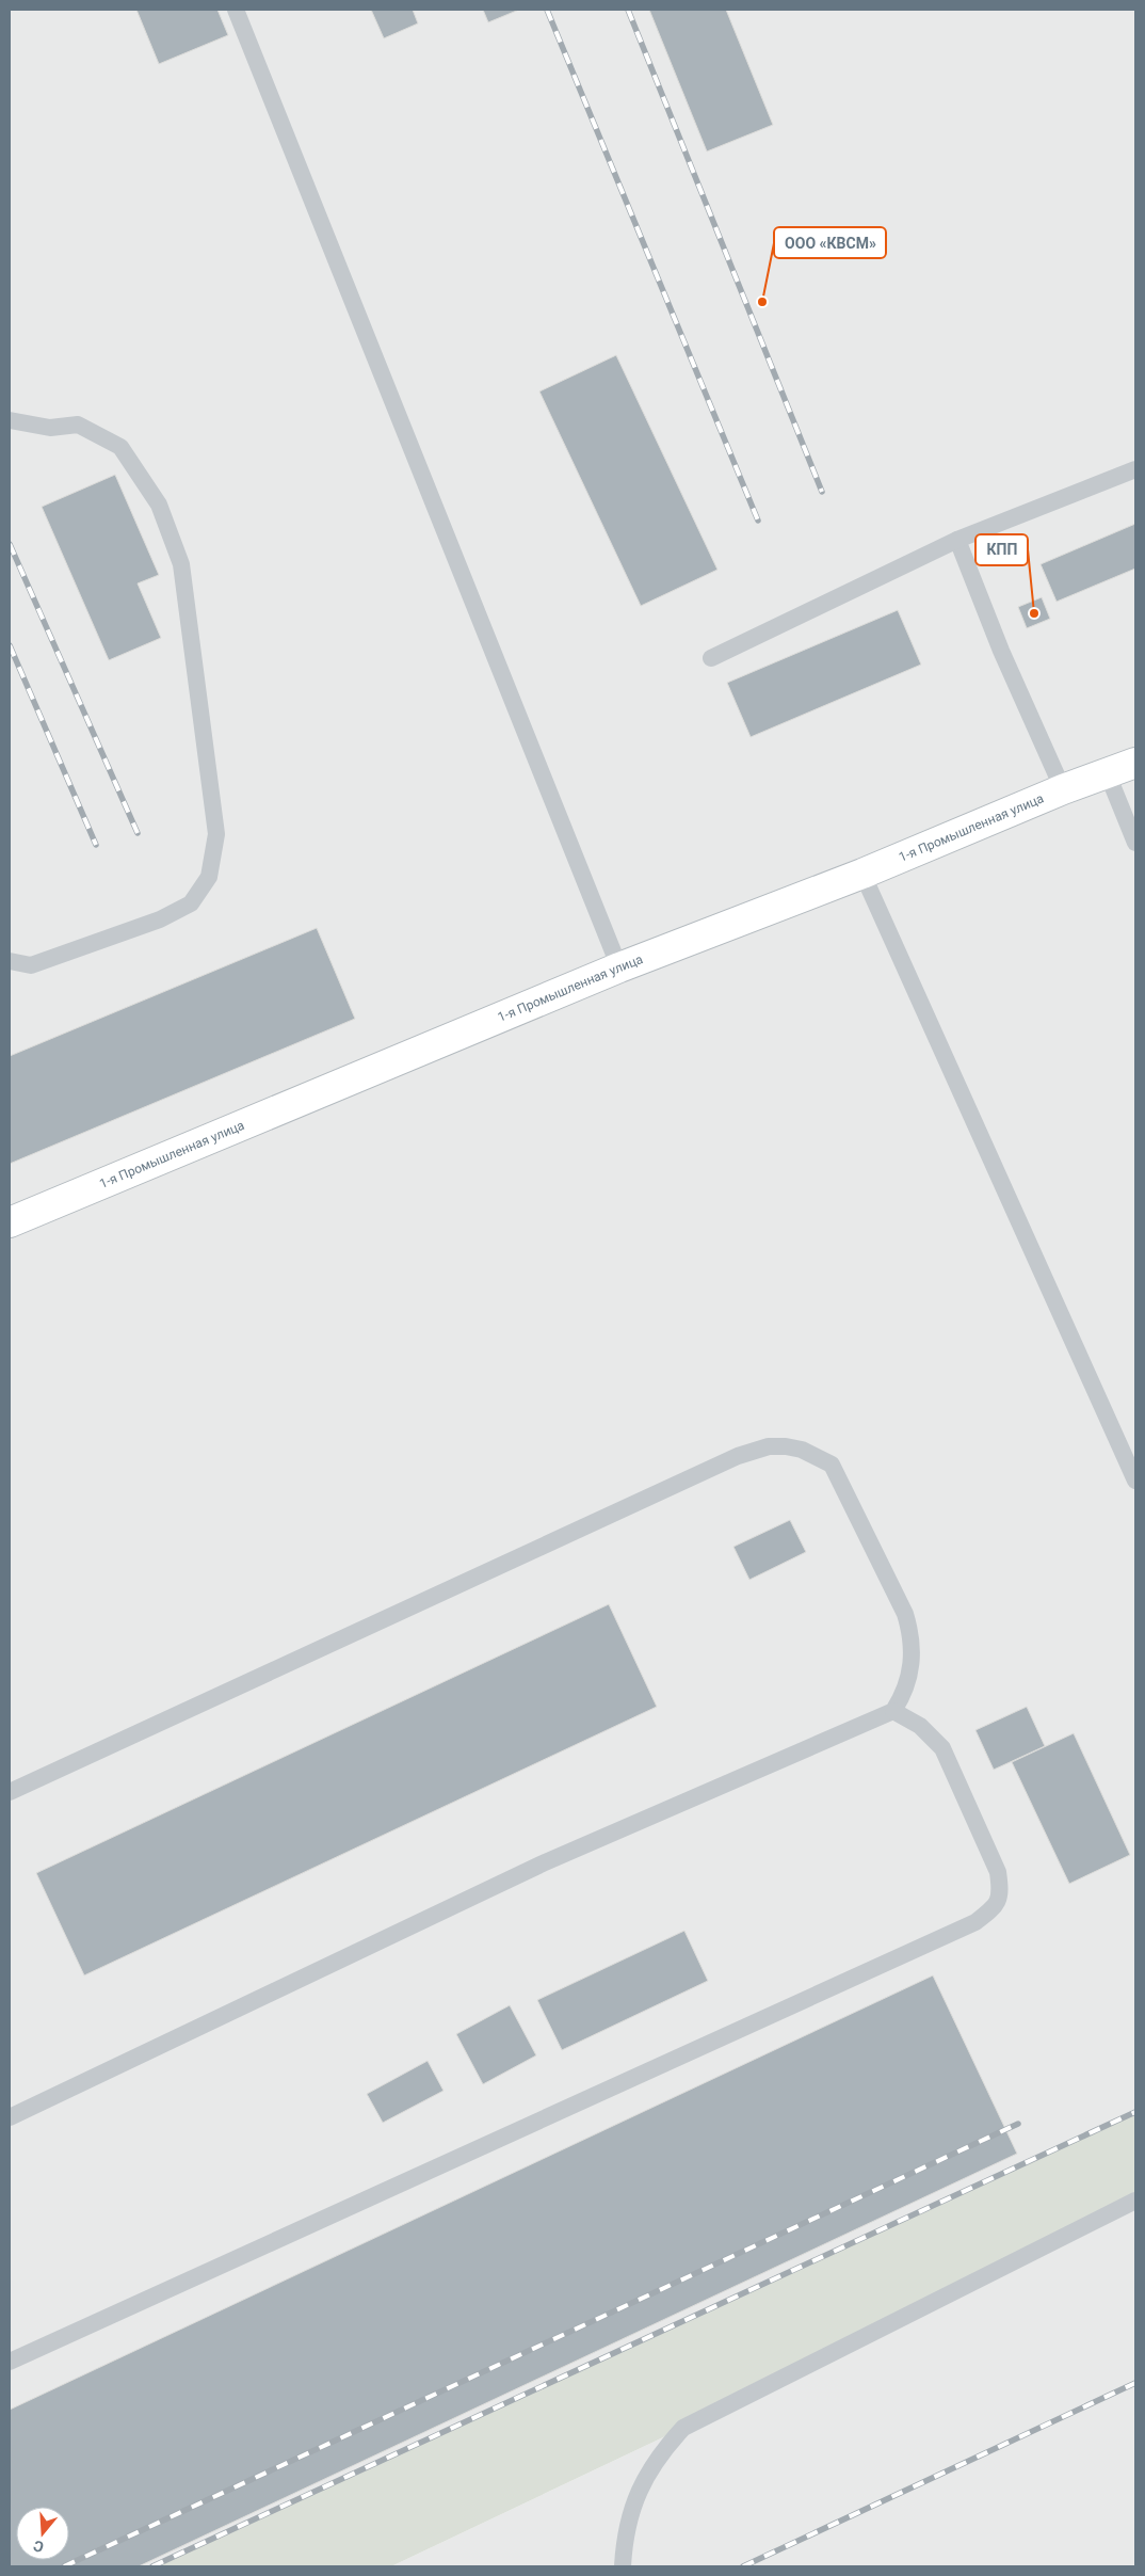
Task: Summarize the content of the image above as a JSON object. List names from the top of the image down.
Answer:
{
  "streets": {
    "main road": ["1-я Промышленная улица"]
  },
  "places": ["ООО «КВСМ»", "КПП"],
  "north": "bottom"
}
